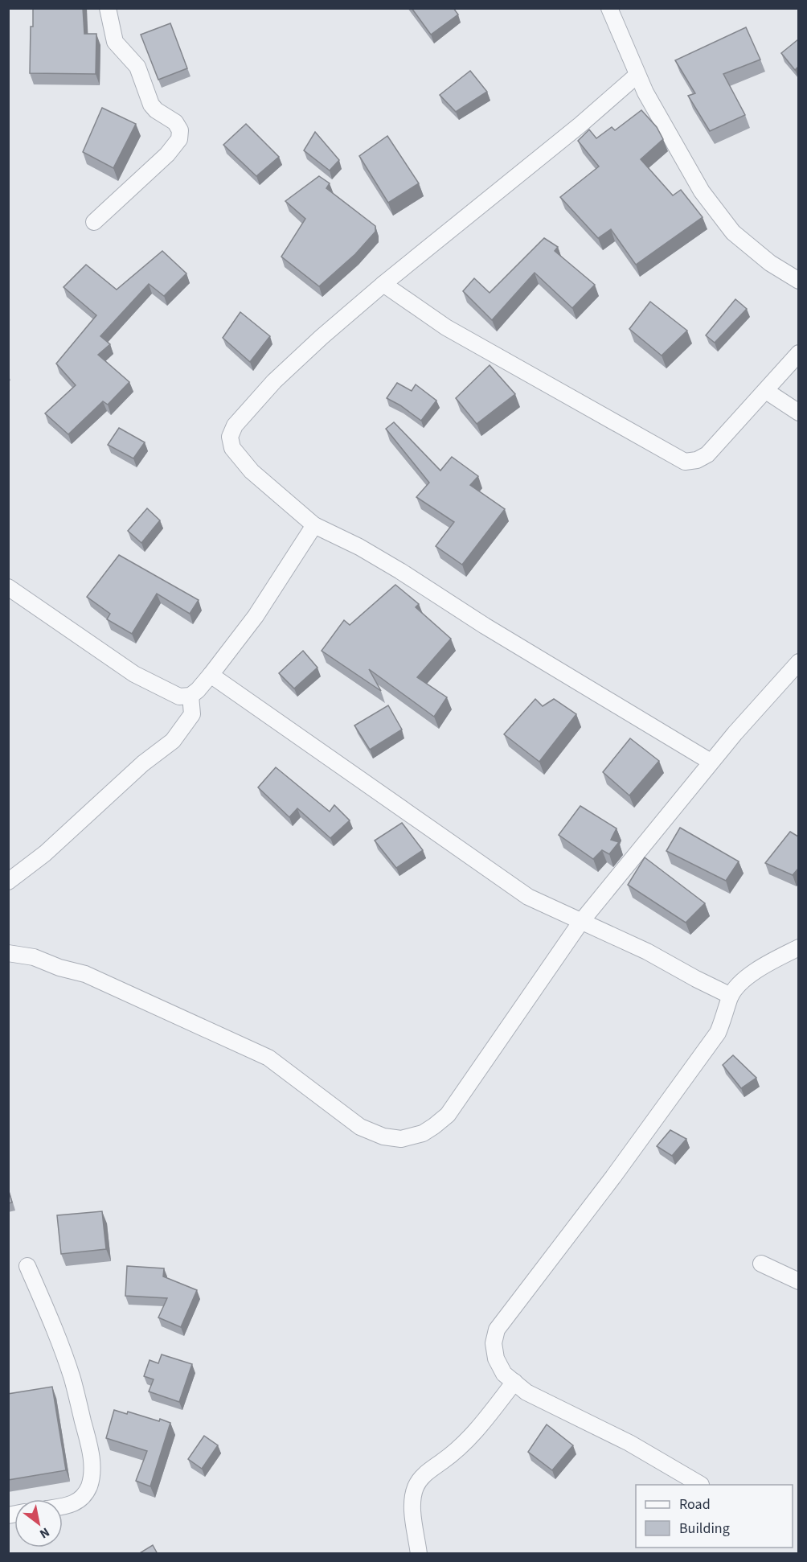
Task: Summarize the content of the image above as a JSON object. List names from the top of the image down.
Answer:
{
  "legend": ["Road", "Building"],
  "north": "bottom right"
}
